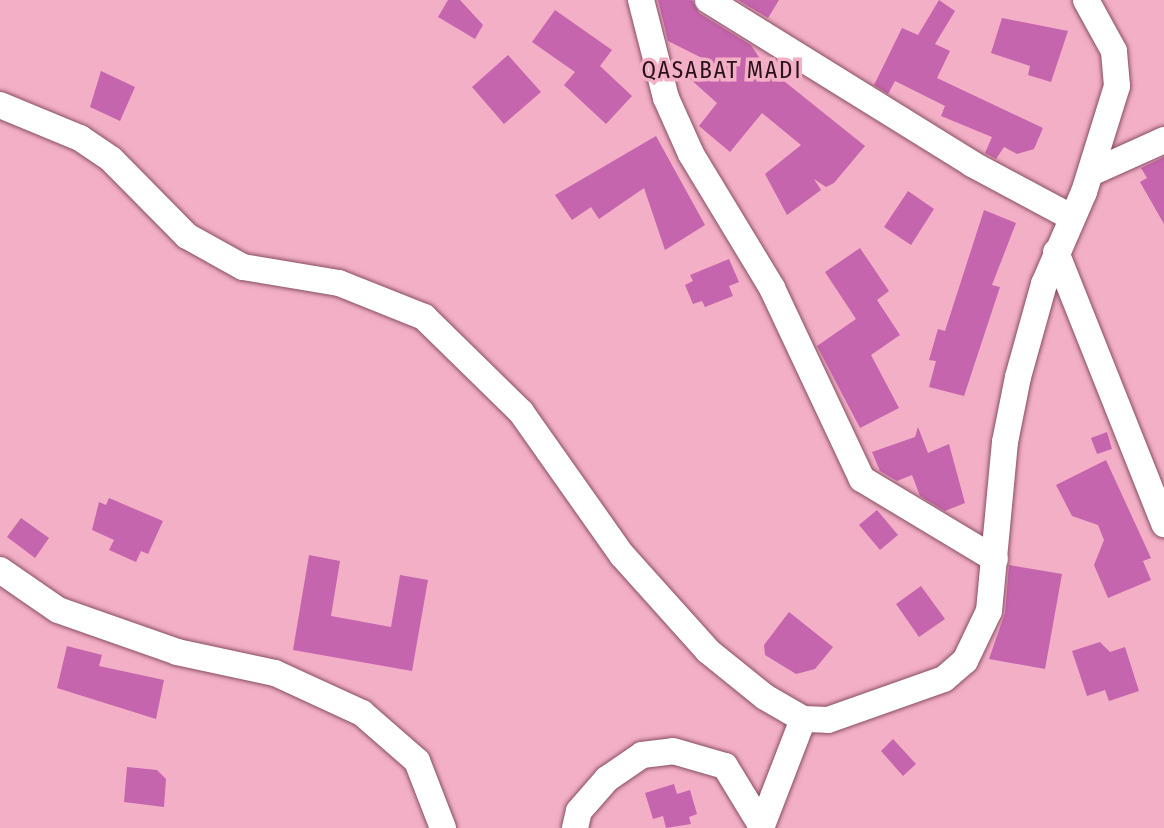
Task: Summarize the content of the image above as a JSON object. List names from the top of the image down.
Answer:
{
  "districts": ["QASABAT MADI"]
}
